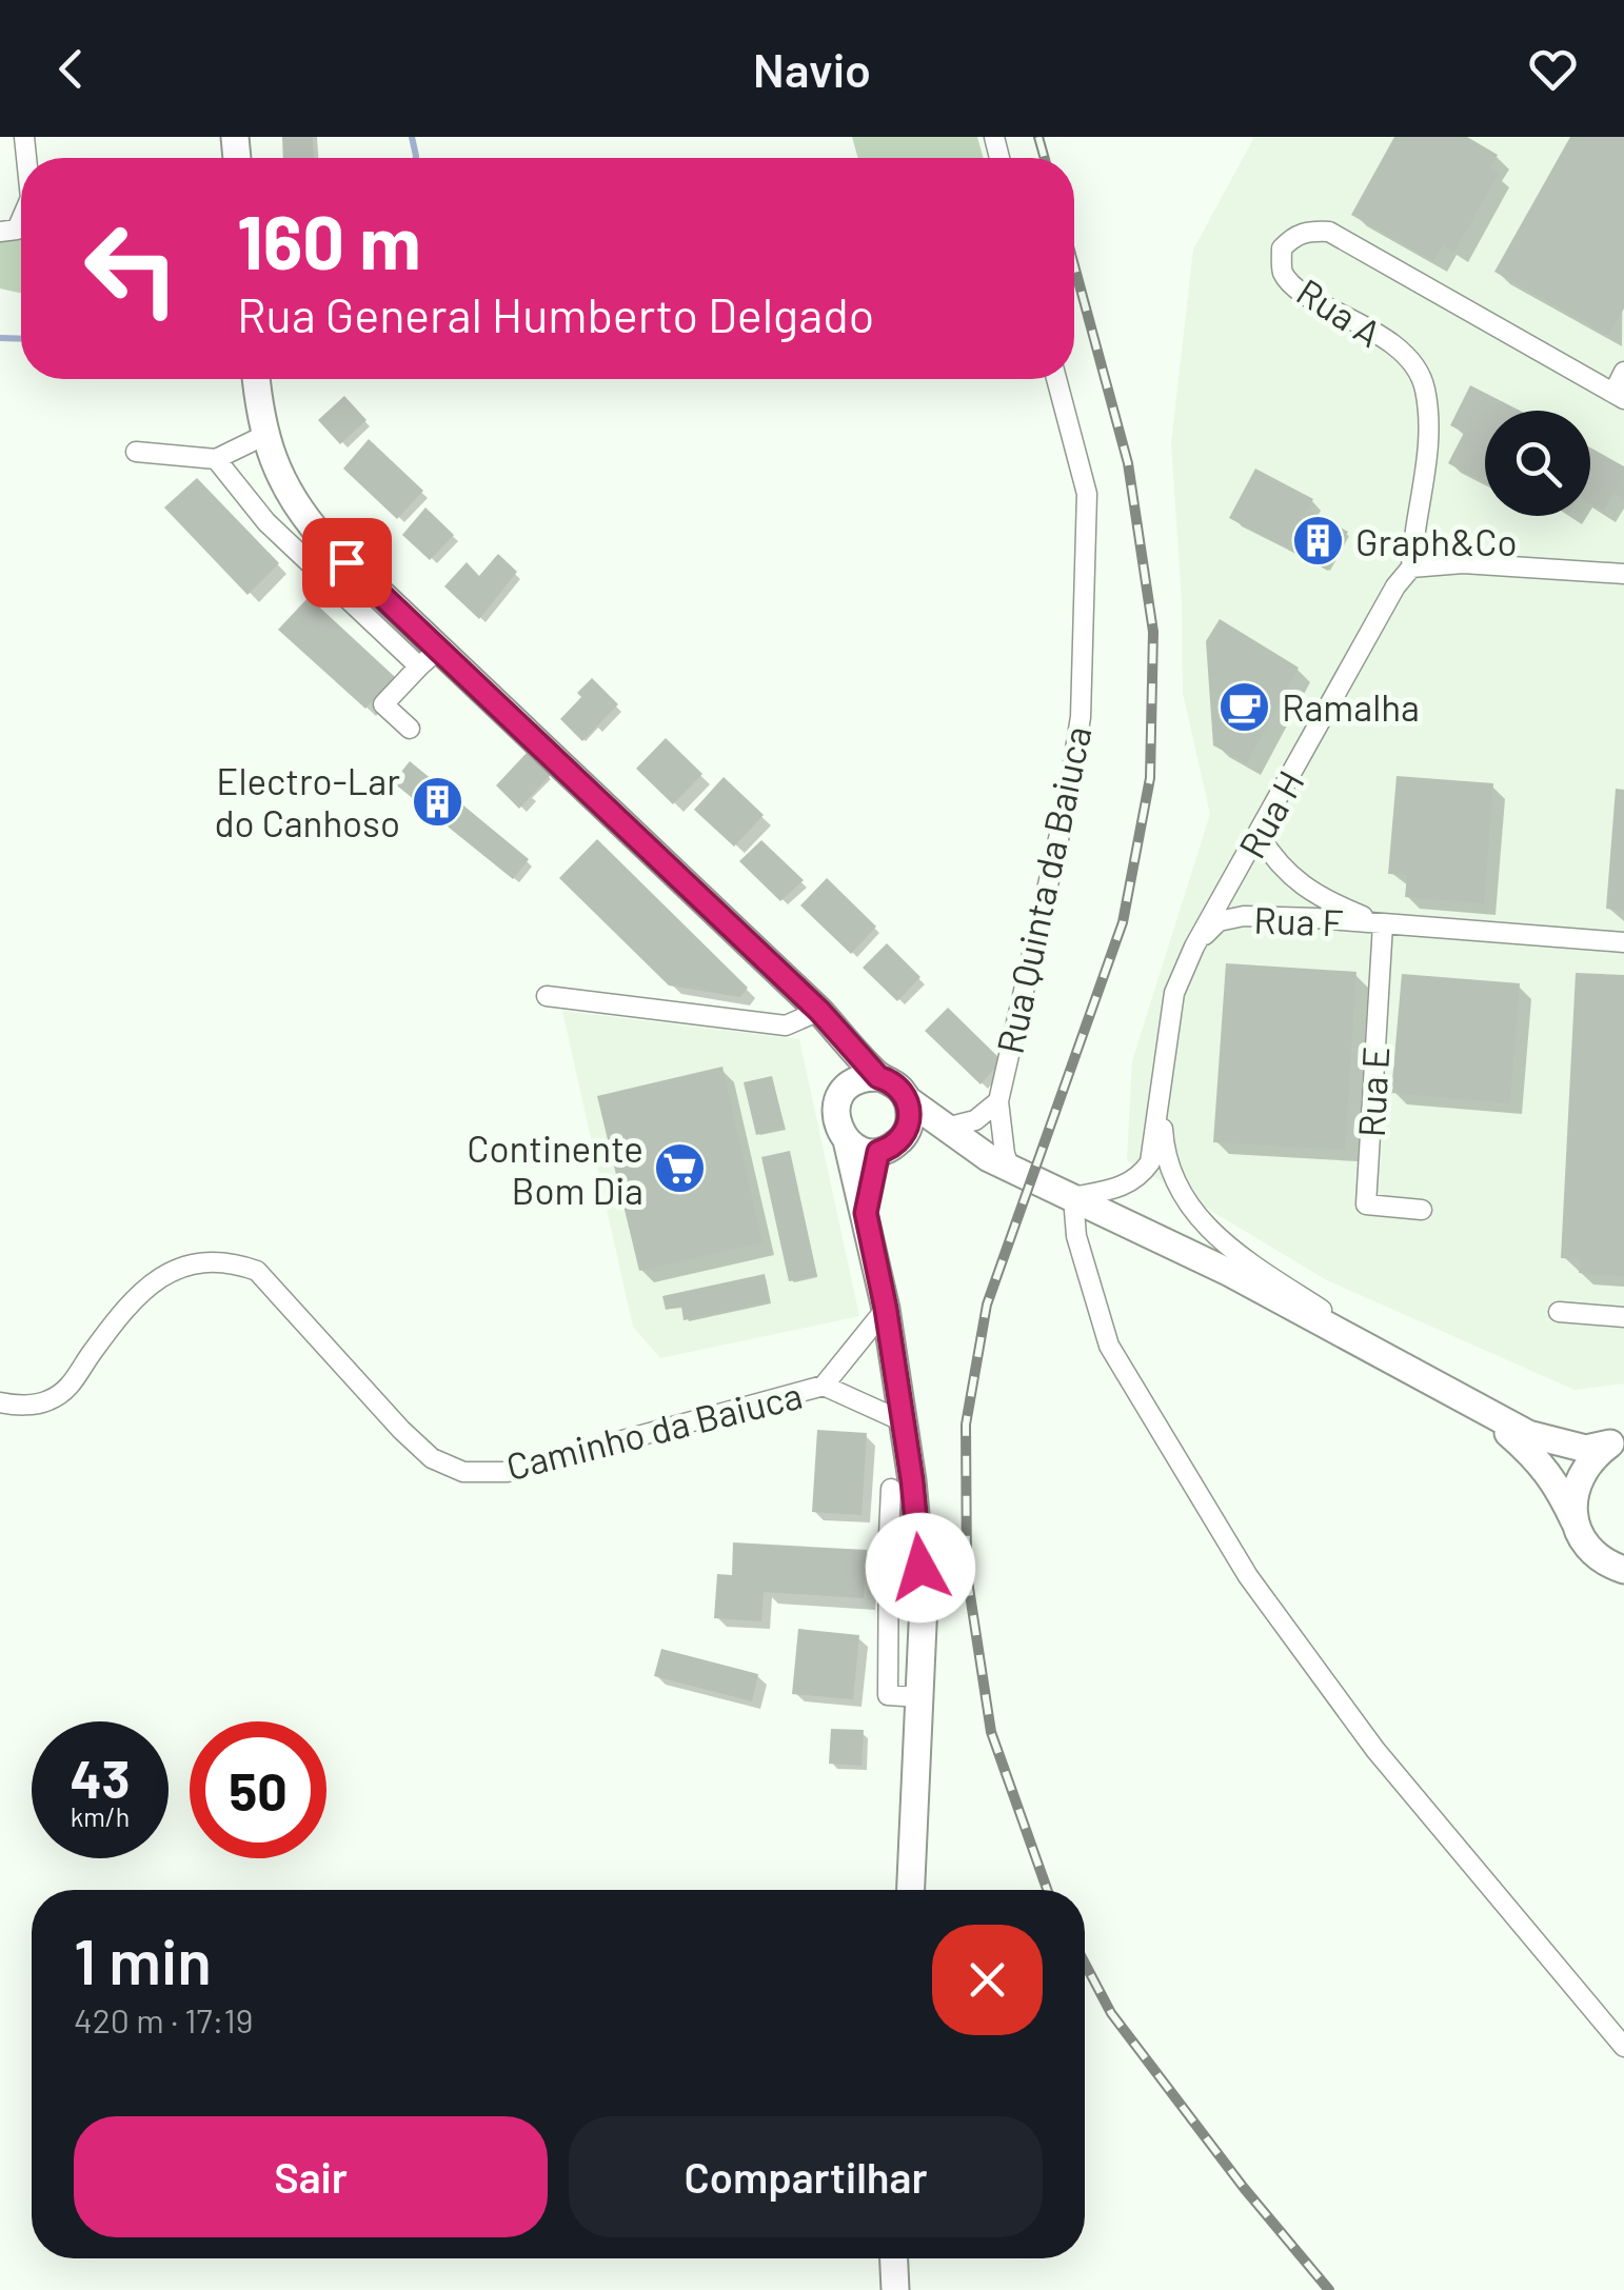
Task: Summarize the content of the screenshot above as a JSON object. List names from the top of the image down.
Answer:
{
  "streets": {
    "street": [
      "Rua A",
      "Rua H",
      "Rua Quinta da Baiuca",
      "Rua F",
      "Rua E",
      "Caminho da Baiuca"
    ]
  },
  "crossings": [
    ["Rua A", "Rua H"],
    ["Rua H", "Rua F"],
    ["Rua F", "Rua E"]
  ],
  "places": {
    "building": ["Graph&Co", "Electro-Lar do Canhoso"],
    "cafe": ["Ramalha"],
    "supermarket": ["Continente Bom Dia"]
  },
  "page": {
    "header": "Navio",
    "turn": ["160 m", "Rua General Humberto Delgado"],
    "speed": "43 km/h",
    "limit": "50",
    "heading": ["1 min", "420 m · 17:19"],
    "buttons": ["Sair", "Compartilhar"]
  }
}
